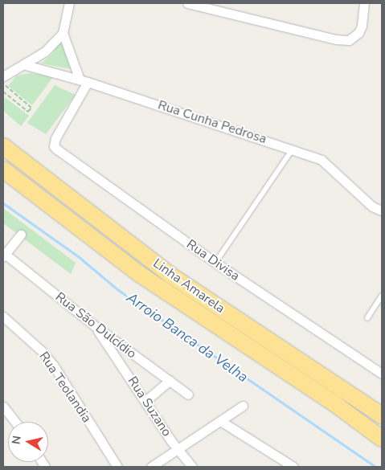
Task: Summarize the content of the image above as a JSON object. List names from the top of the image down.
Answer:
{
  "streets": {
    "highway": ["Linha Amarela"],
    "street": [
      "Rua Cunha Pedrosa",
      "Rua Divisa",
      "Rua São Dulcídio",
      "Rua Teolandia",
      "Rua Suzano"
    ]
  },
  "crossings": [
    ["Rua Cunha Pedrosa", "Rua Divisa"],
    ["Rua São Dulcídio", "Rua Suzano"]
  ],
  "water": ["Arroio Banca da Velha"],
  "north": "left"
}
